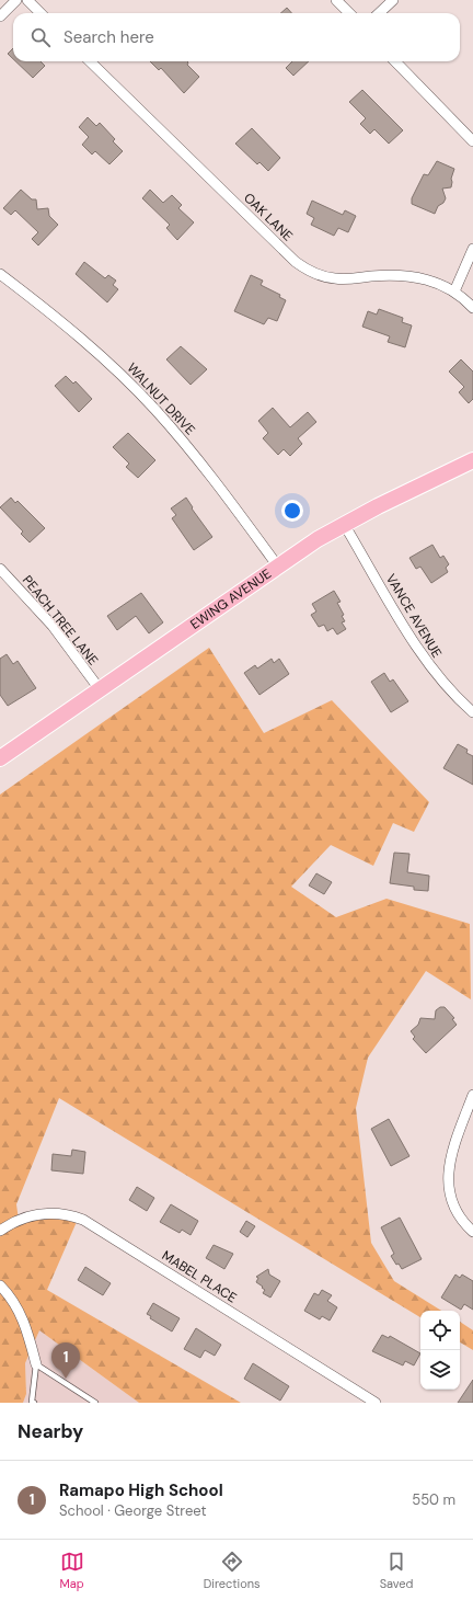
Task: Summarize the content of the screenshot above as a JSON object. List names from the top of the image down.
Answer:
{
  "streets": {
    "main road": ["EWING AVENUE"],
    "street": [
      "OAK LANE",
      "WALNUT DRIVE",
      "VANCE AVENUE",
      "PEACH TREE LANE",
      "MABEL PLACE"
    ]
  },
  "crossings": [
    ["WALNUT DRIVE", "EWING AVENUE"],
    ["EWING AVENUE", "VANCE AVENUE"],
    ["EWING AVENUE", "PEACH TREE LANE"]
  ],
  "page": {
    "search": "Search here",
    "pins": "1",
    "heading": "Nearby",
    "list": [
      {
        "mark": "1",
        "name": "Ramapo High School",
        "note": "School · George Street",
        "value": "550 m"
      }
    ],
    "nav": ["Map", "Directions", "Saved"]
  }
}
